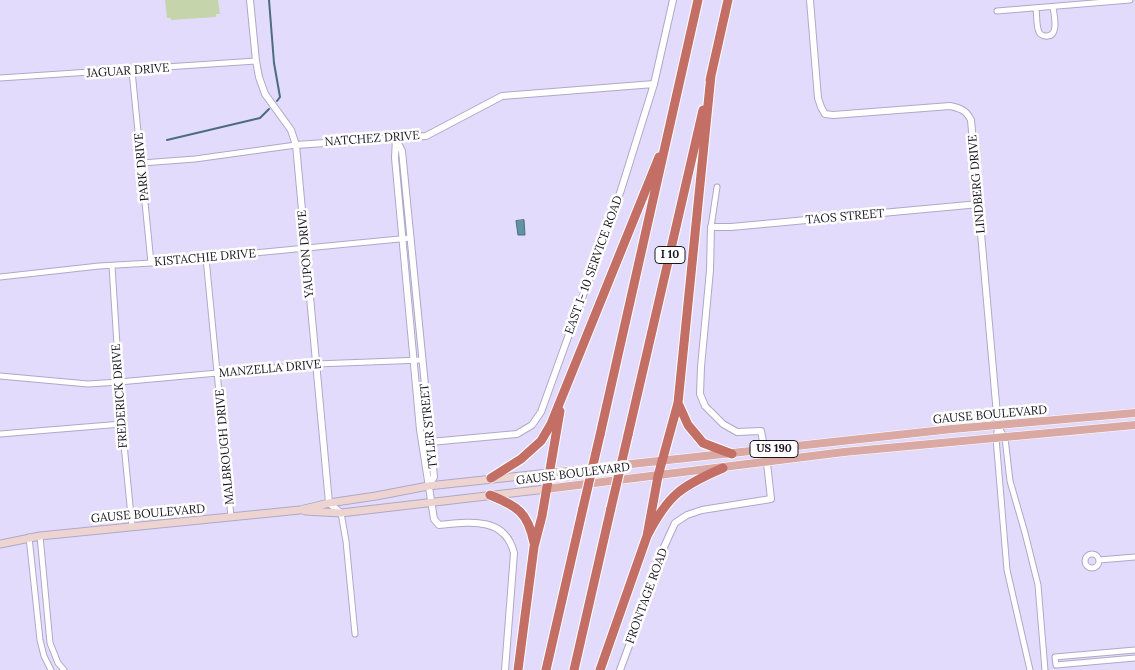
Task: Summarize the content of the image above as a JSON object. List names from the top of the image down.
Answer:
{
  "streets": {
    "highway": ["I 10"],
    "main road": ["GAUSE BOULEVARD", "US 190"],
    "street": [
      "JAGUAR DRIVE",
      "NATCHEZ DRIVE",
      "PARK DRIVE",
      "LINDBERG DRIVE",
      "TAOS STREET",
      "YAUPON DRIVE",
      "KISTACHIE DRIVE",
      "EAST I- 10 SERVICE ROAD",
      "MANZELLA DRIVE",
      "FREDERICK DRIVE",
      "TYLER STREET",
      "MALBROUGH DRIVE",
      "FRONTAGE ROAD"
    ]
  },
  "crossings": [
    ["JAGUAR DRIVE", "PARK DRIVE"],
    ["JAGUAR DRIVE", "YAUPON DRIVE"],
    ["NATCHEZ DRIVE", "PARK DRIVE"],
    ["NATCHEZ DRIVE", "YAUPON DRIVE"],
    ["NATCHEZ DRIVE", "EAST I- 10 SERVICE ROAD"],
    ["NATCHEZ DRIVE", "TYLER STREET"],
    ["PARK DRIVE", "KISTACHIE DRIVE"],
    ["LINDBERG DRIVE", "TAOS STREET"],
    ["LINDBERG DRIVE", "GAUSE BOULEVARD"],
    ["TAOS STREET", "FRONTAGE ROAD"],
    ["YAUPON DRIVE", "KISTACHIE DRIVE"],
    ["YAUPON DRIVE", "MANZELLA DRIVE"],
    ["YAUPON DRIVE", "GAUSE BOULEVARD"],
    ["KISTACHIE DRIVE", "FREDERICK DRIVE"],
    ["KISTACHIE DRIVE", "TYLER STREET"],
    ["KISTACHIE DRIVE", "MALBROUGH DRIVE"],
    ["EAST I- 10 SERVICE ROAD", "TYLER STREET"],
    ["MANZELLA DRIVE", "FREDERICK DRIVE"],
    ["MANZELLA DRIVE", "TYLER STREET"],
    ["MANZELLA DRIVE", "MALBROUGH DRIVE"],
    ["FREDERICK DRIVE", "GAUSE BOULEVARD"],
    ["GAUSE BOULEVARD", "TYLER STREET"],
    ["GAUSE BOULEVARD", "MALBROUGH DRIVE"],
    ["GAUSE BOULEVARD", "FRONTAGE ROAD"]
  ]
}
